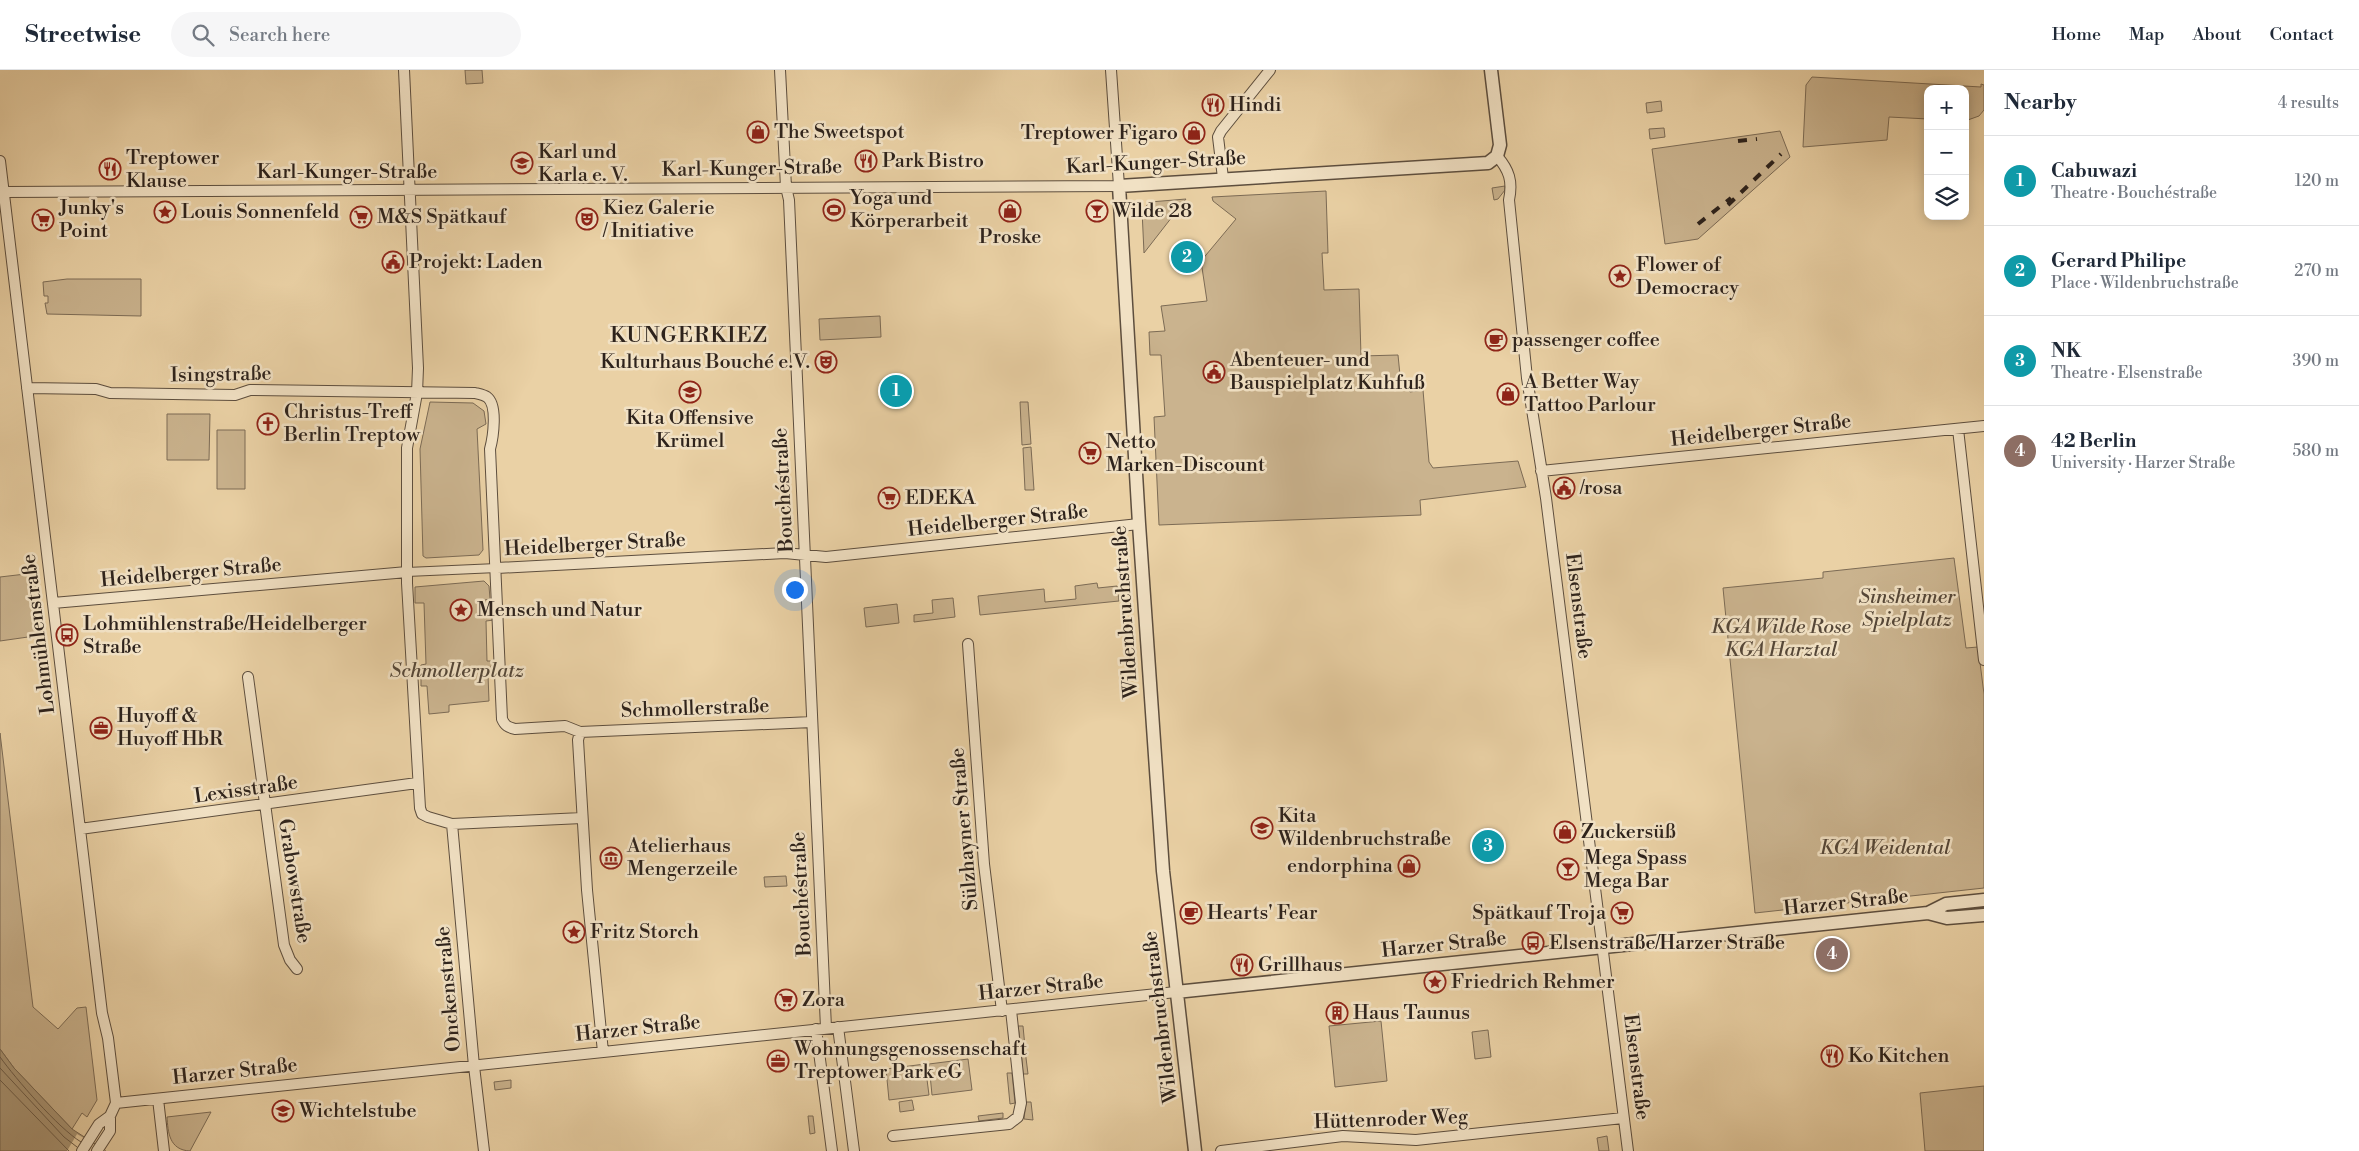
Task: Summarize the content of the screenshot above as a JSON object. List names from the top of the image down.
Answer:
{
  "streets": {
    "street": [
      "Karl-Kunger-Straße",
      "Isingstraße",
      "Heidelberger Straße",
      "Bouchéstraße",
      "Elsenstraße",
      "Wildenbruchstraße",
      "Lohmühlenstraße",
      "Schmollerstraße",
      "Lexisstraße",
      "Sülzhayner Straße",
      "Grabowstraße",
      "Harzer Straße",
      "Onckenstraße",
      "Hüttenroder Weg"
    ]
  },
  "crossings": [
    ["Karl-Kunger-Straße", "Bouchéstraße"],
    ["Karl-Kunger-Straße", "Elsenstraße"],
    ["Karl-Kunger-Straße", "Wildenbruchstraße"],
    ["Karl-Kunger-Straße", "Lohmühlenstraße"],
    ["Isingstraße", "Lohmühlenstraße"],
    ["Heidelberger Straße", "Bouchéstraße"],
    ["Heidelberger Straße", "Elsenstraße"],
    ["Heidelberger Straße", "Wildenbruchstraße"],
    ["Heidelberger Straße", "Lohmühlenstraße"],
    ["Bouchéstraße", "Schmollerstraße"],
    ["Bouchéstraße", "Harzer Straße"],
    ["Elsenstraße", "Harzer Straße"],
    ["Elsenstraße", "Hüttenroder Weg"],
    ["Wildenbruchstraße", "Harzer Straße"],
    ["Lohmühlenstraße", "Lexisstraße"],
    ["Lohmühlenstraße", "Harzer Straße"],
    ["Lexisstraße", "Grabowstraße"],
    ["Sülzhayner Straße", "Harzer Straße"],
    ["Harzer Straße", "Onckenstraße"]
  ],
  "districts": ["KUNGERKIEZ"],
  "parks": [
    "Sinsheimer Spielplatz",
    "KGA Wilde Rose KGA Harztal",
    "Schmollerplatz",
    "KGA Weidental"
  ],
  "places": {
    "restaurant": [
      "Hindi",
      "Park Bistro",
      "Treptower Klause",
      "Grillhaus",
      "Ko Kitchen"
    ],
    "shop": [
      "The Sweetspot",
      "Treptower Figaro",
      "Proske",
      "A Better Way Tattoo Parlour",
      "Zuckersüß",
      "endorphina"
    ],
    "school or university": [
      "Karl und Karla e. V.",
      "Kita Offensive Krümel",
      "Kita Wildenbruchstraße",
      "Wichtelstube"
    ],
    "sports": ["Yoga und Körperarbeit"],
    "bar": ["Wilde 28", "Mega Spass Mega Bar"],
    "place": [
      "Louis Sonnenfeld",
      "Flower of Democracy",
      "Mensch und Natur",
      "Fritz Storch",
      "Friedrich Rehmer"
    ],
    "supermarket": [
      "M&S Spätkauf",
      "Junky's Point",
      "Netto Marken-Discount",
      "EDEKA",
      "Spätkauf Troja",
      "Zora"
    ],
    "theatre": ["Kiez Galerie / Initiative", "Kulturhaus Bouché e.V."],
    "public building": ["Projekt: Laden", "Abenteuer- und Bauspielplatz Kuhfuß", "/rosa"],
    "cafe": ["passenger coffee", "Hearts' Fear"],
    "church": ["Christus-Treff Berlin Treptow"],
    "bus stop": ["Lohmühlenstraße/Heidelberger Straße", "Elsenstraße/Harzer Straße"],
    "office": ["Huyoff & Huyoff HbR", "Wohnungsgenossenschaft Treptower Park eG"],
    "museum": ["Atelierhaus Mengerzeile"],
    "building": ["Haus Taunus"]
  },
  "page": {
    "header": "Streetwise",
    "search": "Search here",
    "nav": [
      "Home",
      "Map",
      "About",
      "Contact"
    ],
    "heading": ["Nearby", "4 results"],
    "map_buttons": ["+", "−"],
    "list": [
      {
        "mark": "1",
        "name": "Cabuwazi",
        "note": "Theatre · Bouchéstraße",
        "value": "120 m"
      },
      {
        "mark": "2",
        "name": "Gerard Philipe",
        "note": "Place · Wildenbruchstraße",
        "value": "270 m"
      },
      {
        "mark": "3",
        "name": "NK",
        "note": "Theatre · Elsenstraße",
        "value": "390 m"
      },
      {
        "mark": "4",
        "name": "42 Berlin",
        "note": "University · Harzer Straße",
        "value": "580 m"
      }
    ],
    "pins": [
      "2",
      "1",
      "3",
      "4"
    ]
  }
}
